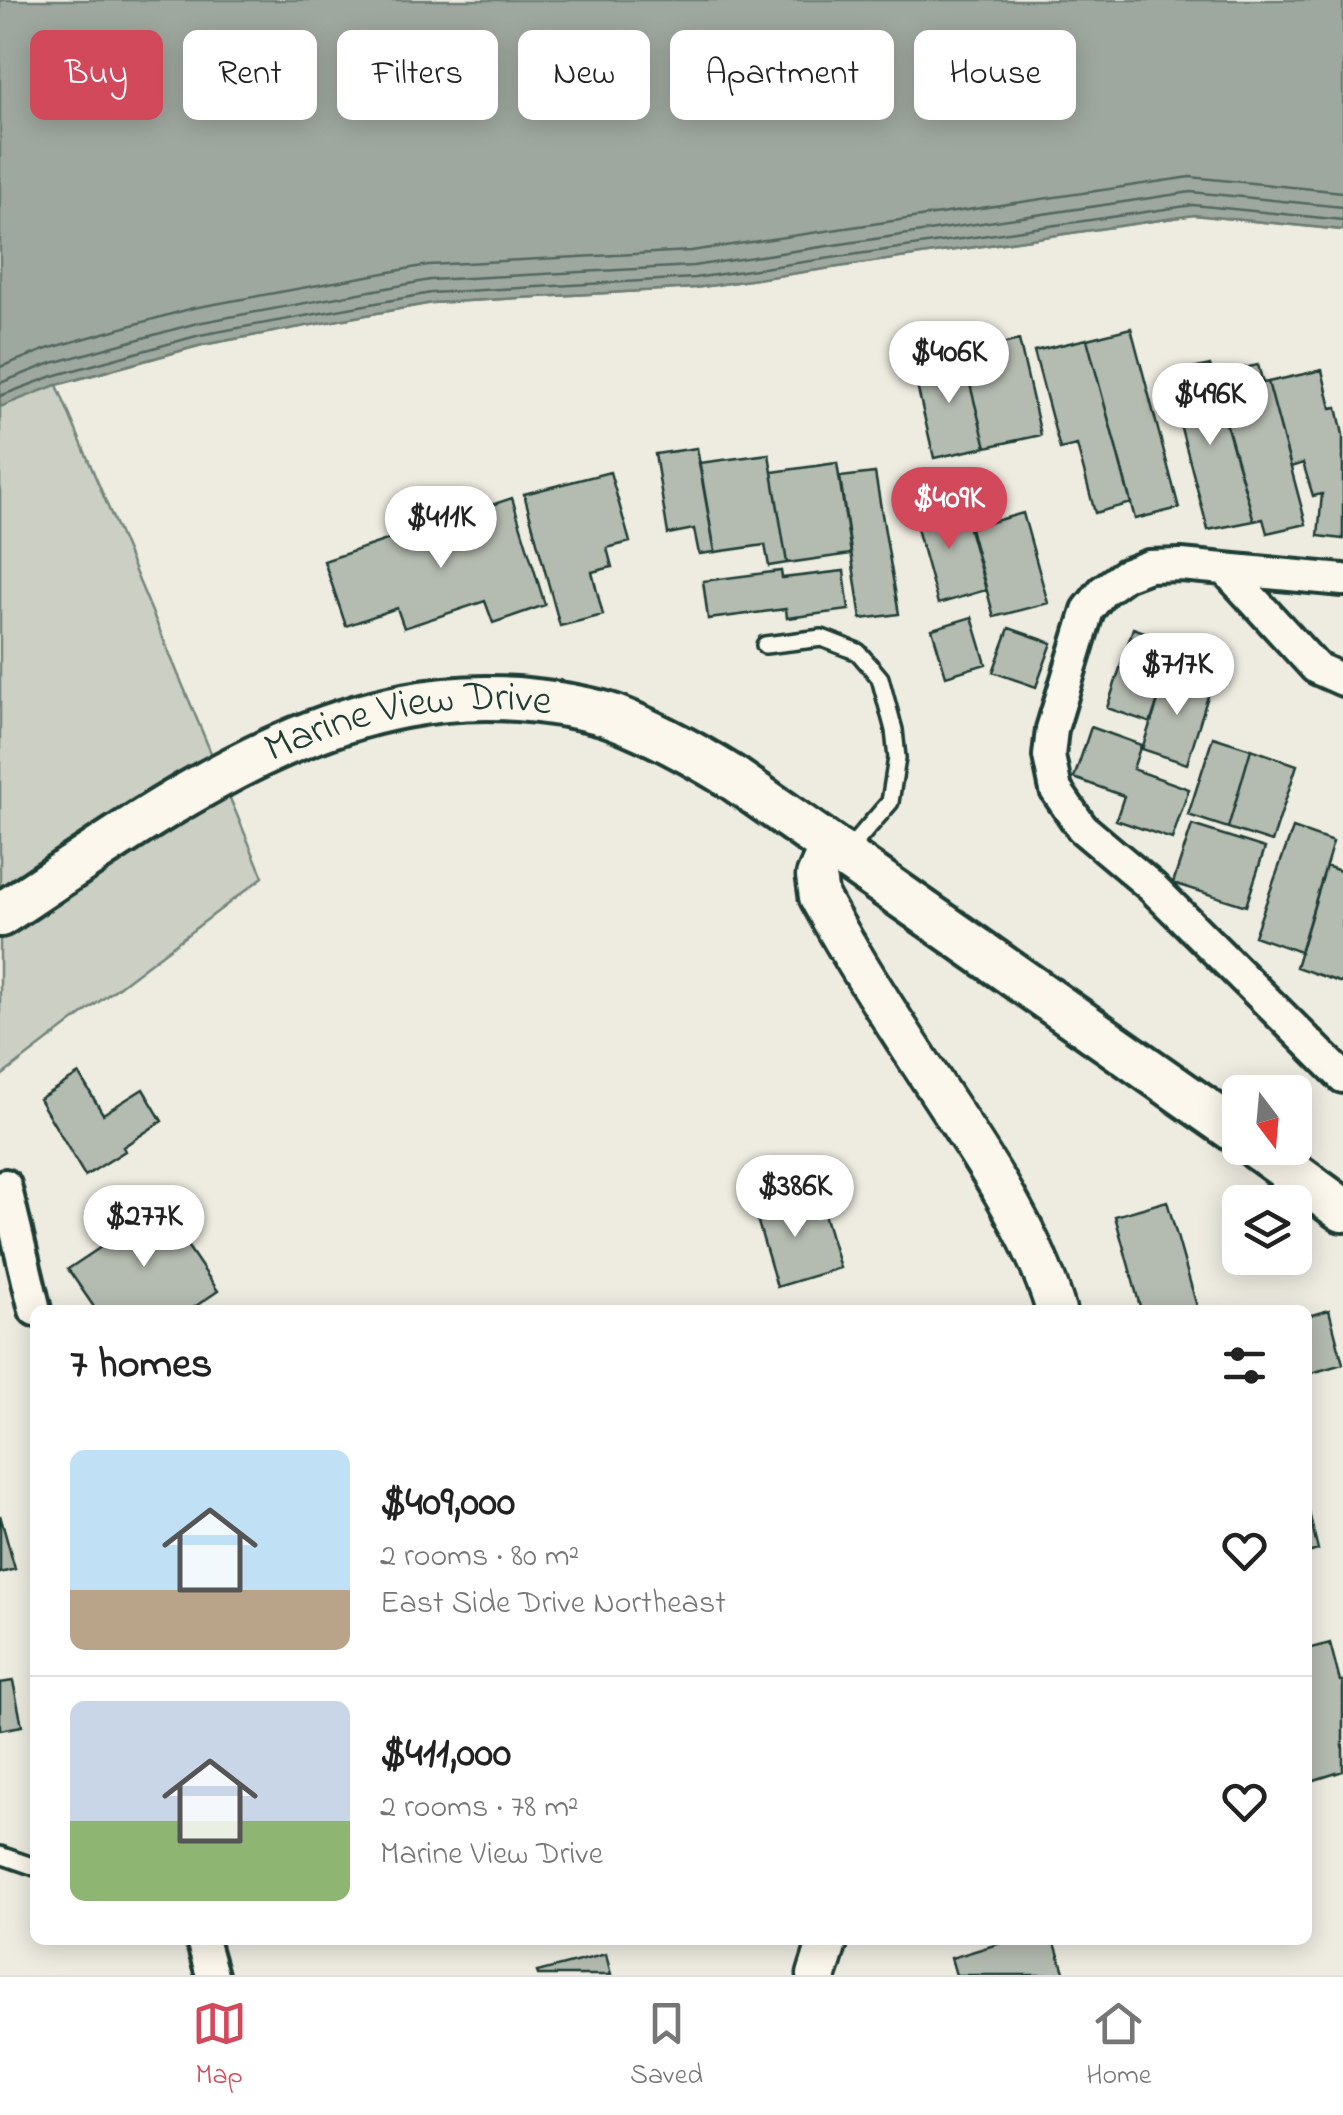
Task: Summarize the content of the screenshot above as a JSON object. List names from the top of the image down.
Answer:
{
  "streets": {
    "main road": ["Marine View Drive"]
  },
  "north": "bottom",
  "page": {
    "chip": [
      "Buy",
      "Rent",
      "Filters",
      "New",
      "Apartment",
      "House"
    ],
    "price": [
      "$406K",
      "$496K",
      "$409K",
      "$411K",
      "$717K",
      "$386K",
      "$277K"
    ],
    "heading": "7 homes",
    "list": [
      {
        "name": "$409,000",
        "note": "2 rooms · 80 m² · East Side Drive Northeast"
      },
      {
        "name": "$411,000",
        "note": "2 rooms · 78 m² · Marine View Drive"
      }
    ],
    "tabs": ["Map", "Saved", "Home"]
  }
}
